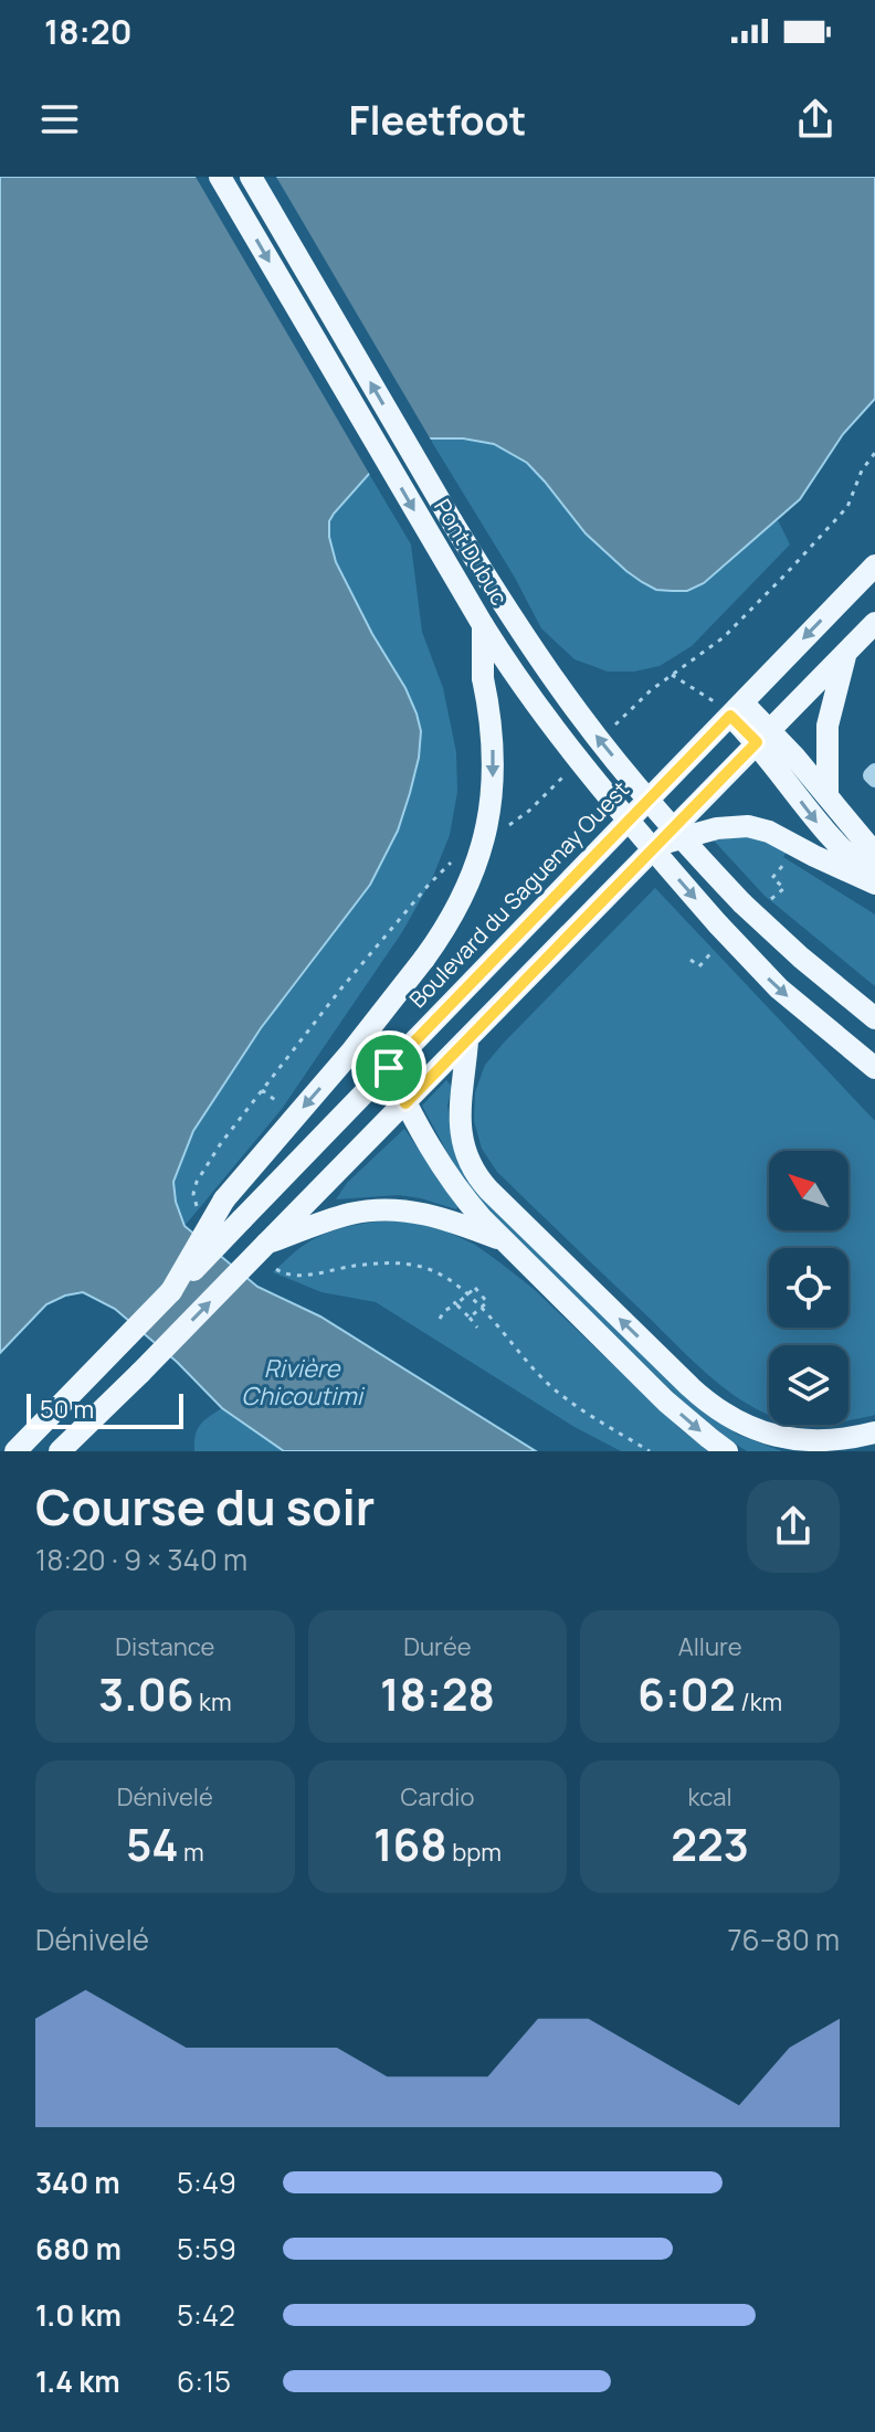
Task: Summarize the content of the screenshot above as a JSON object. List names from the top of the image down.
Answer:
{
  "streets": {
    "main road": ["Pont Dubuc", "Boulevard du Saguenay Ouest"]
  },
  "water": ["Rivière Chicoutimi"],
  "scale_bar": "50 m",
  "north": "top left",
  "page": {
    "status": "18:20",
    "header": "Fleetfoot",
    "scale": "50 m",
    "heading": ["Course du soir", "18:20 · 9 × 340 m"],
    "stats": [
      ["Distance", "3.06 km"],
      ["Durée", "18:28"],
      ["Allure", "6:02 /km"],
      ["Dénivelé", "54 m"],
      ["Cardio", "168 bpm"],
      ["kcal", "223"]
    ],
    "chart": ["Dénivelé", "76–80 m"],
    "list": [
      {
        "name": "340 m",
        "note": "5:49"
      },
      {
        "name": "680 m",
        "note": "5:59"
      },
      {
        "name": "1.0 km",
        "note": "5:42"
      },
      {
        "name": "1.4 km",
        "note": "6:15"
      }
    ]
  }
}
